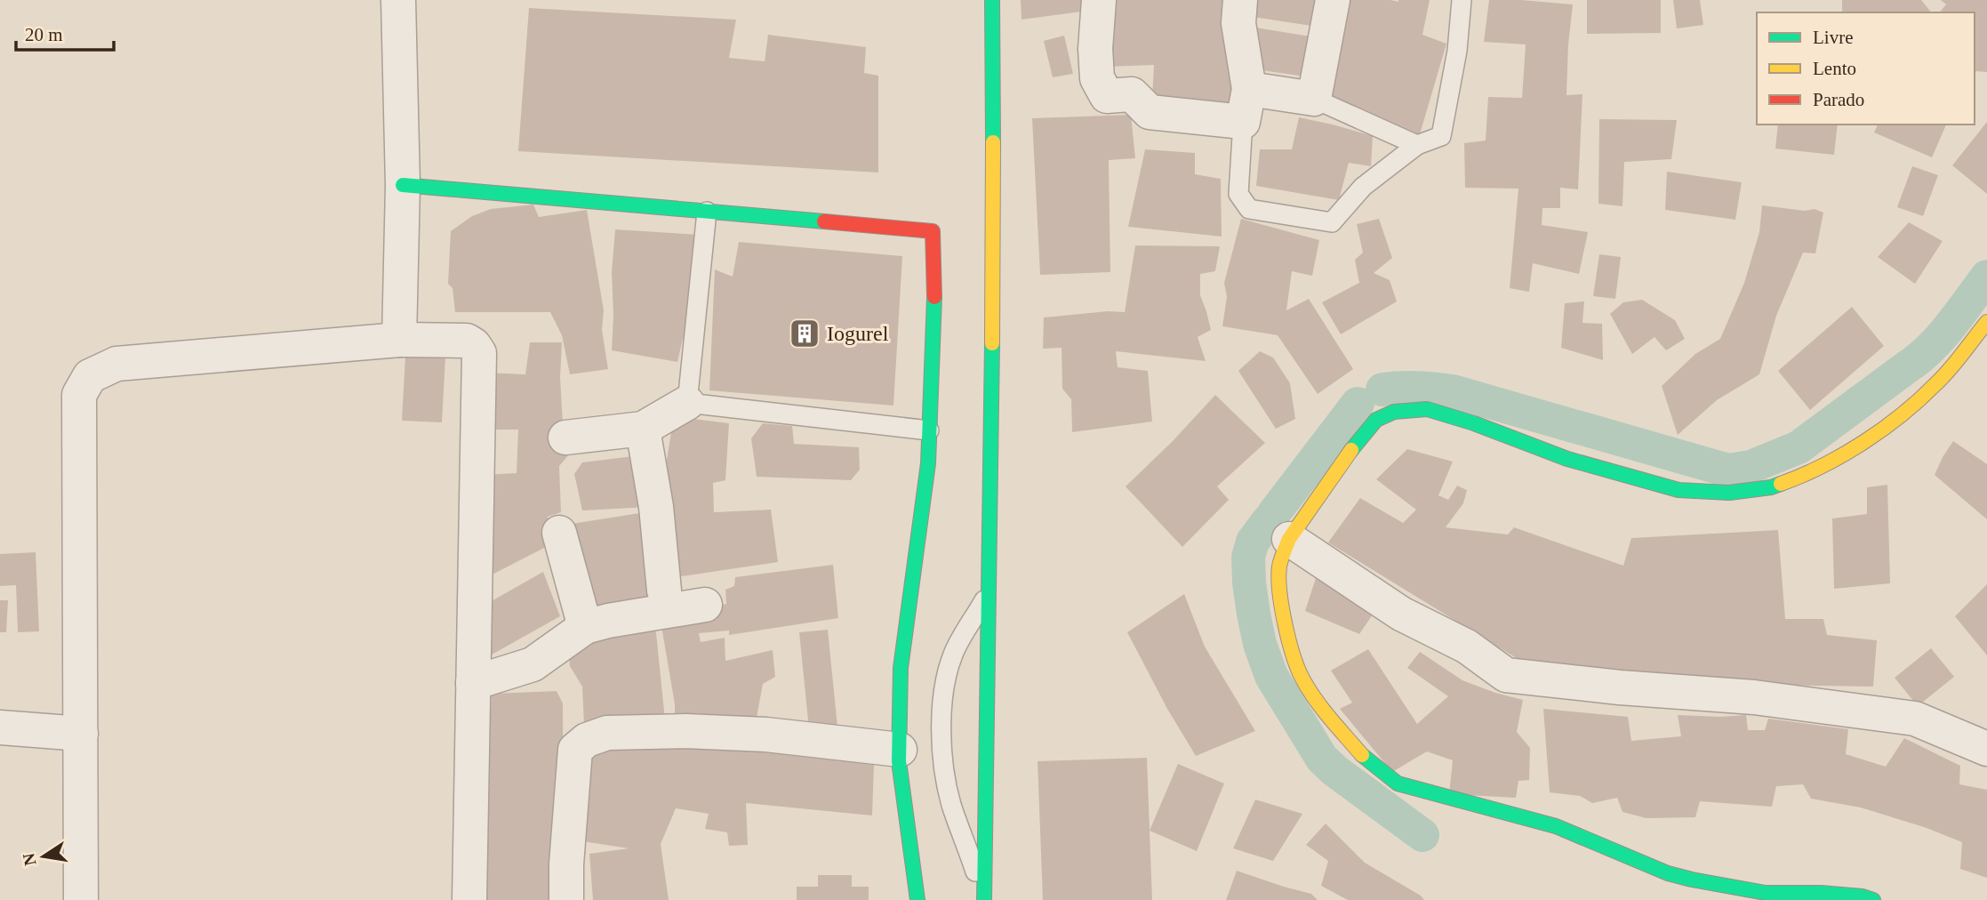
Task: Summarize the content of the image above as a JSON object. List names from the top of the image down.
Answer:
{
  "places": {
    "building": ["Iogurel"]
  },
  "legend": ["Livre", "Lento", "Parado"],
  "scale_bar": "20 m",
  "north": "left"
}
